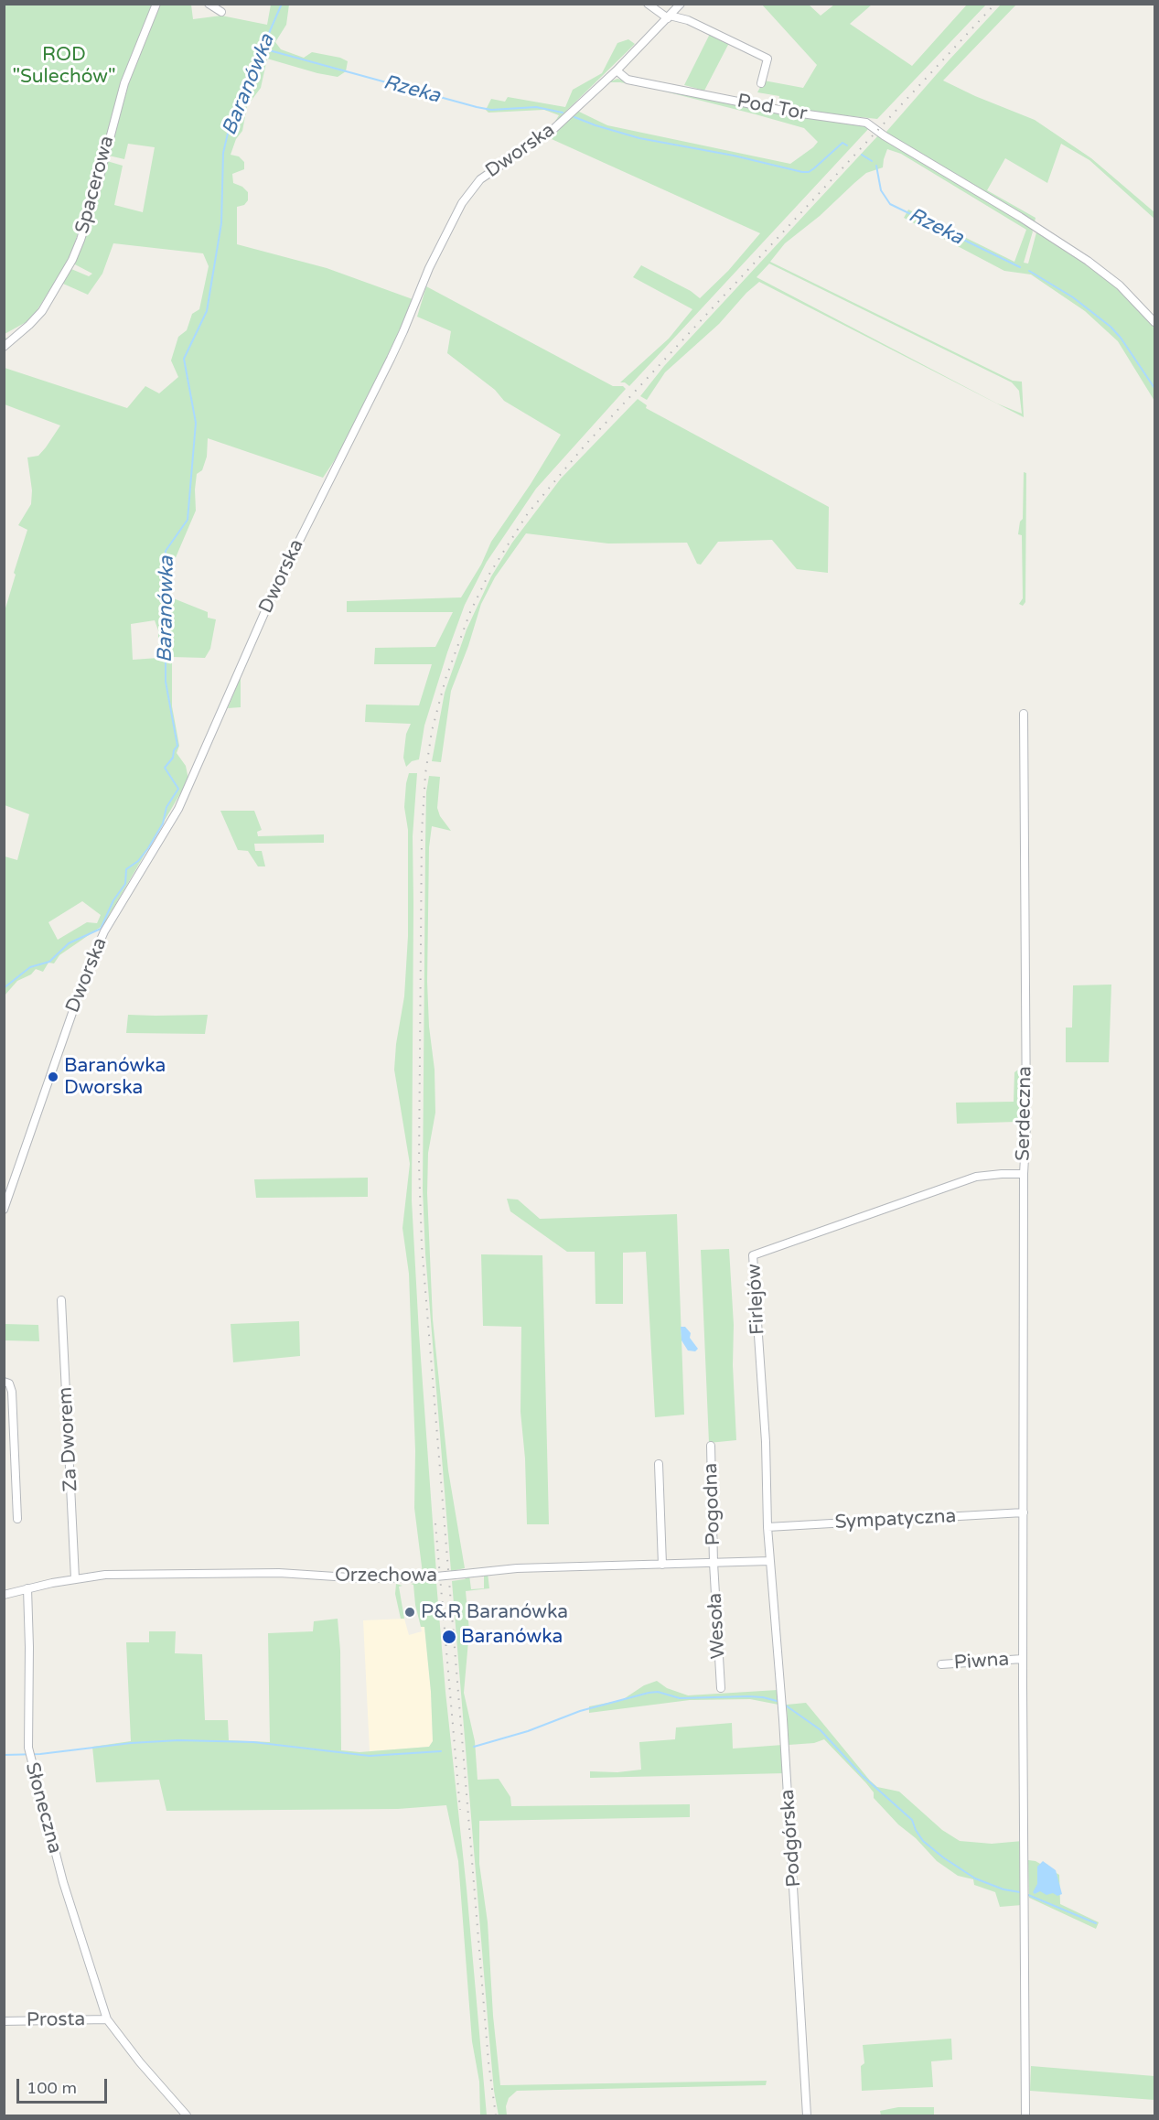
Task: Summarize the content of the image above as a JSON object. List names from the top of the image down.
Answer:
{
  "streets": {
    "street": [
      "Pod Tor",
      "Dworska",
      "Spacerowa",
      "Serdeczna",
      "Firlejów",
      "Za Dworem",
      "Pogodna",
      "Sympatyczna",
      "Orzechowa",
      "Wesoła",
      "Piwna",
      "Słoneczna",
      "Podgórska",
      "Prosta"
    ]
  },
  "crossings": [
    ["Pod Tor", "Dworska"],
    ["Serdeczna", "Firlejów"],
    ["Serdeczna", "Sympatyczna"],
    ["Serdeczna", "Piwna"],
    ["Firlejów", "Sympatyczna"],
    ["Firlejów", "Orzechowa"],
    ["Firlejów", "Podgórska"],
    ["Za Dworem", "Orzechowa"],
    ["Pogodna", "Orzechowa"],
    ["Pogodna", "Wesoła"],
    ["Orzechowa", "Wesoła"],
    ["Orzechowa", "Słoneczna"],
    ["Orzechowa", "Podgórska"],
    ["Słoneczna", "Prosta"]
  ],
  "water": ["Baranówka", "Rzeka"],
  "parks": ["ROD \"Sulechów\""],
  "places": ["Baranówka Dworska", "P&R Baranówka", "Baranówka"],
  "scale_bar": "100 m"
}
